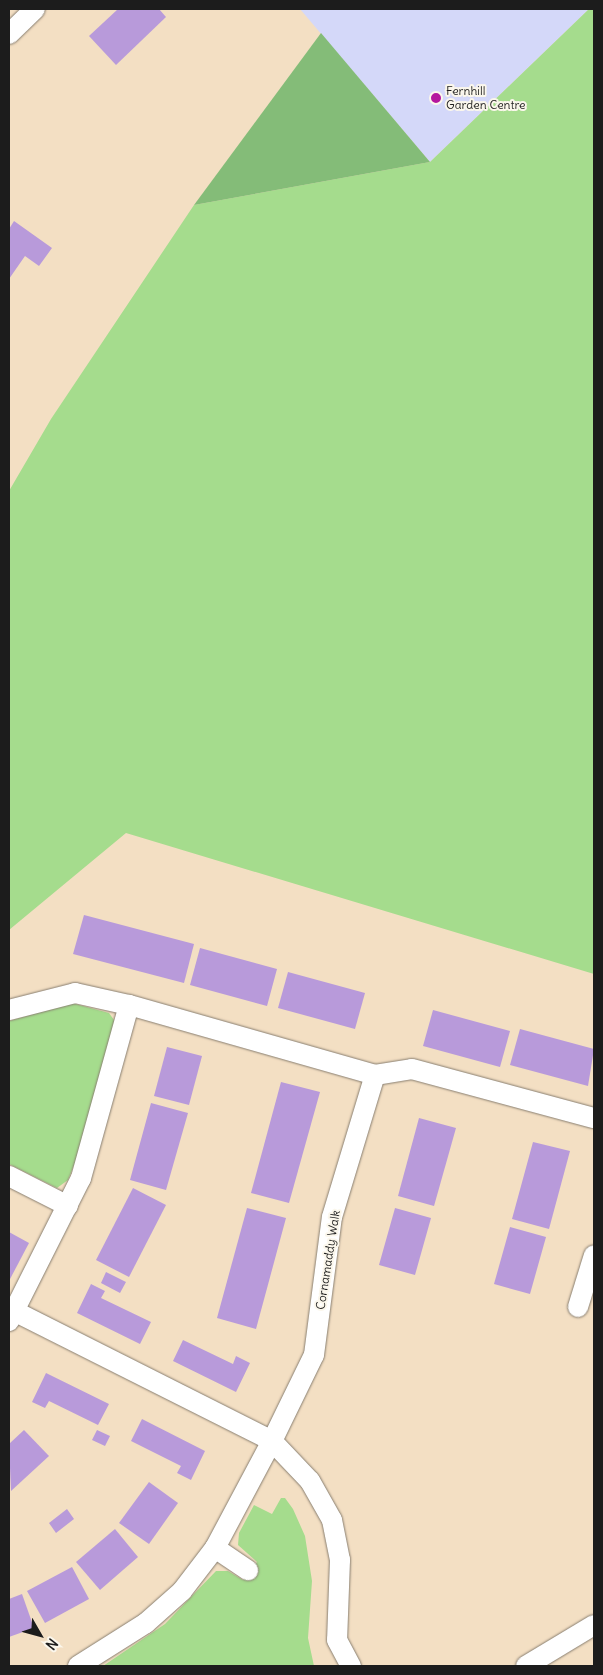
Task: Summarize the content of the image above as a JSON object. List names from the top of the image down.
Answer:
{
  "streets": {
    "street": ["Cornamaddy Walk"]
  },
  "places": ["Fernhill Garden Centre"],
  "north": "bottom right"
}
